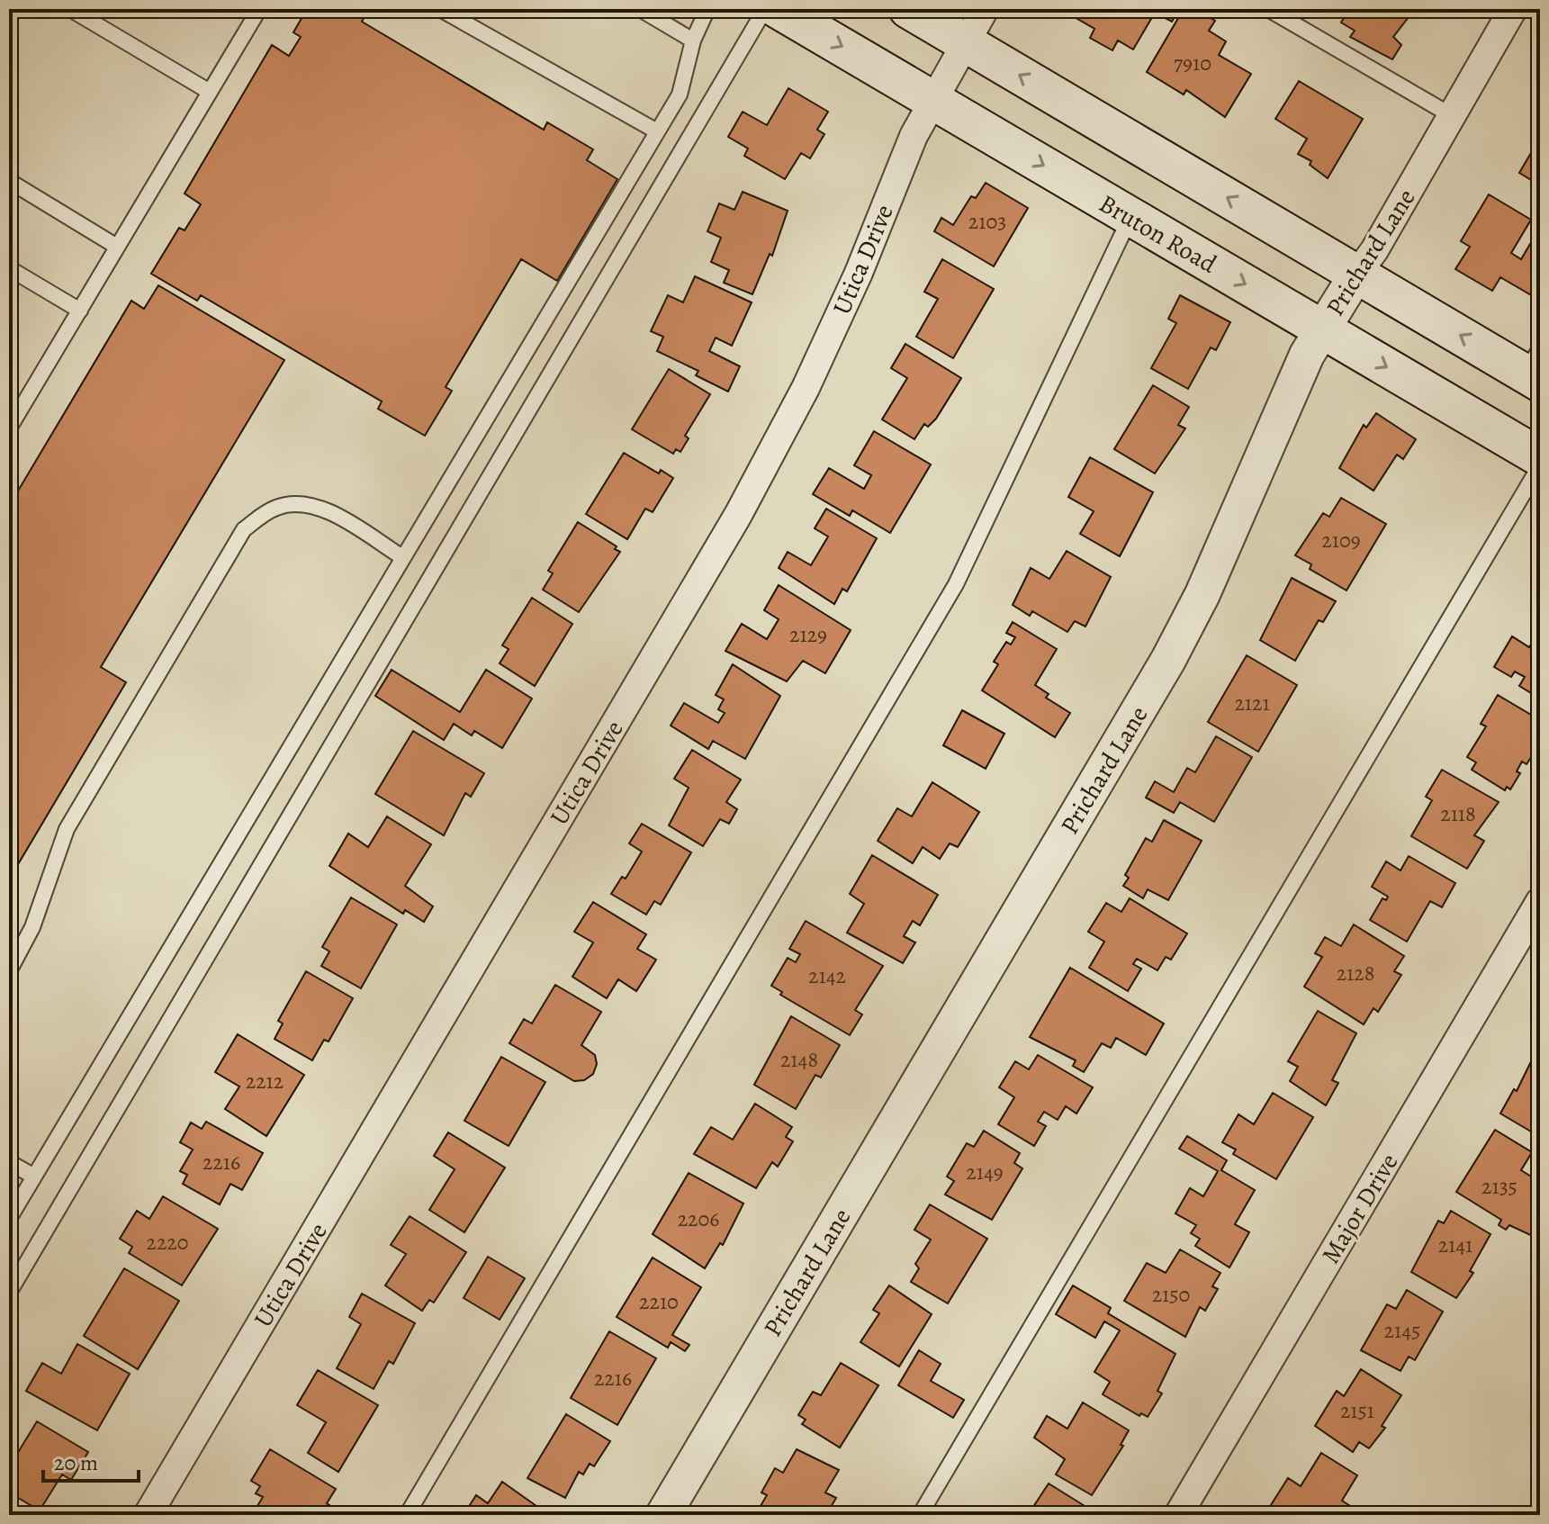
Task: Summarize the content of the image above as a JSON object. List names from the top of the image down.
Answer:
{
  "streets": {
    "main road": ["Bruton Road"],
    "street": ["Prichard Lane", "Utica Drive", "Major Drive"]
  },
  "crossings": [
    ["Bruton Road", "Prichard Lane"],
    ["Bruton Road", "Utica Drive"]
  ],
  "house_numbers": [
    "7910",
    "2103",
    "2109",
    "2129",
    "2121",
    "2118",
    "2128",
    "2142",
    "2148",
    "2212",
    "2216",
    "2149",
    "2135",
    "2206",
    "2220",
    "2141",
    "2150",
    "2210",
    "2145",
    "2216",
    "2151"
  ],
  "scale_bar": "20 m"
}
